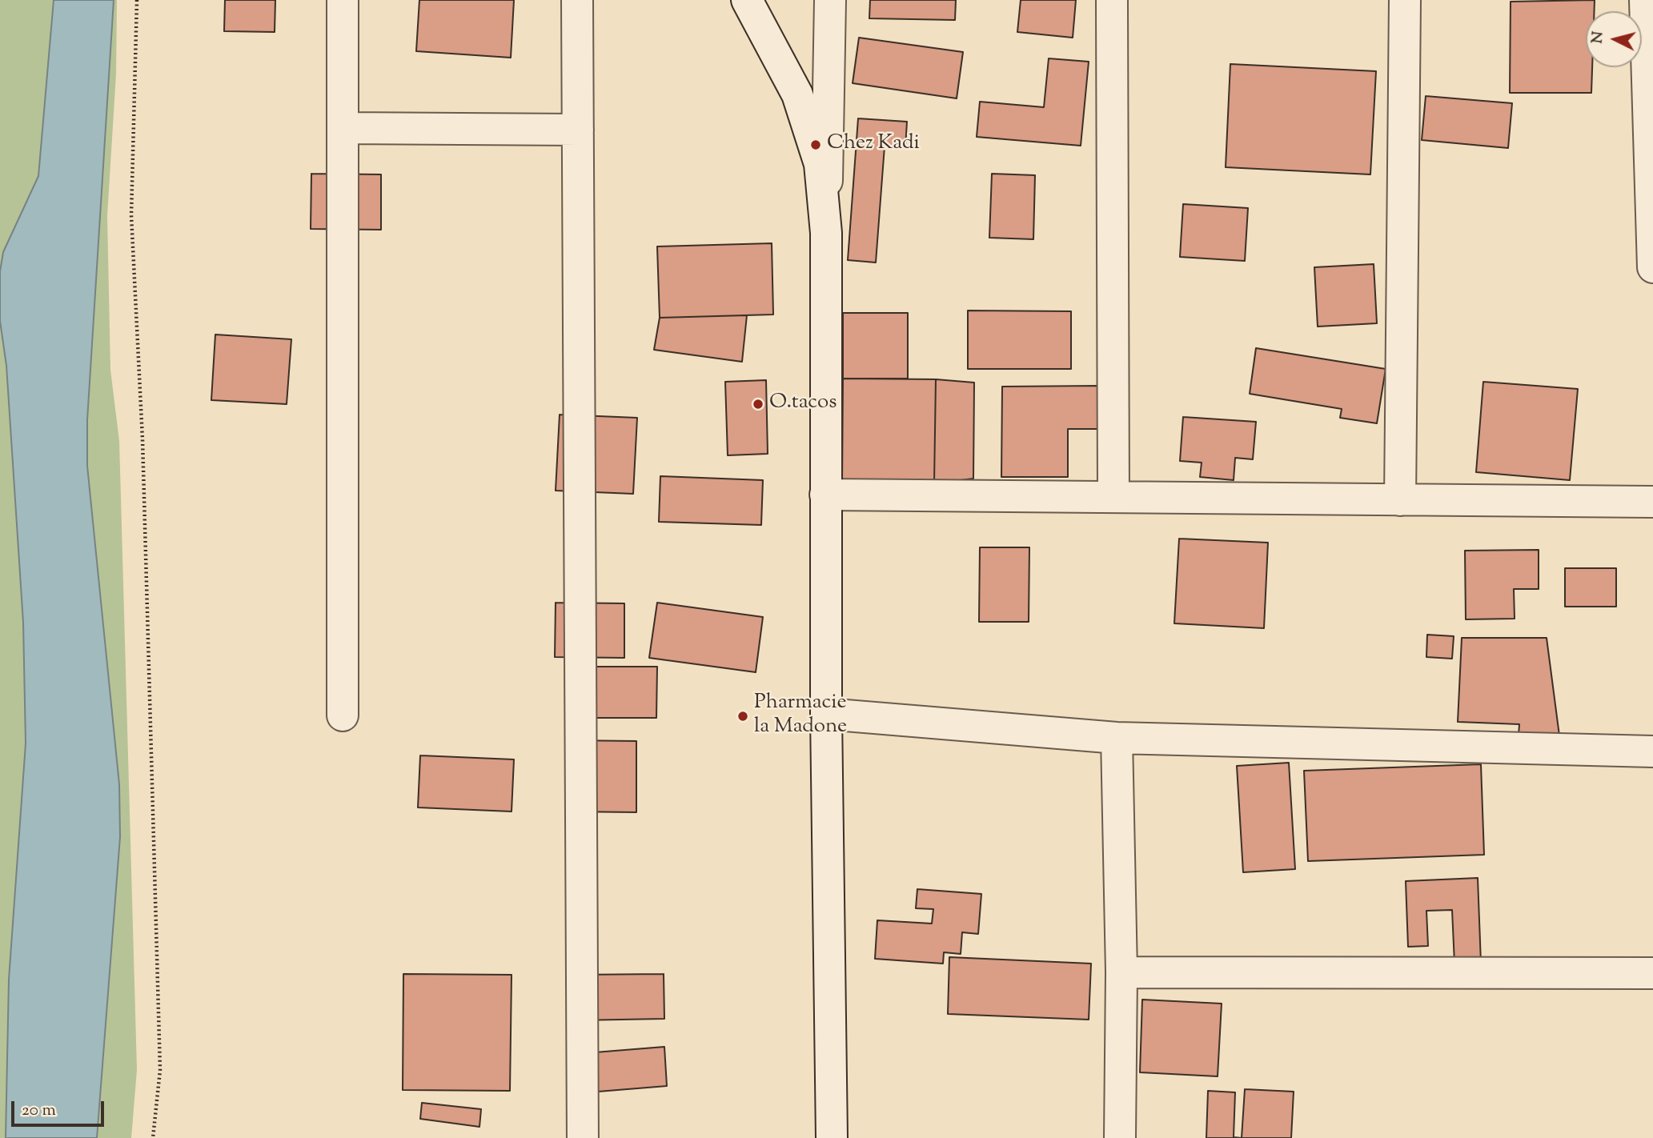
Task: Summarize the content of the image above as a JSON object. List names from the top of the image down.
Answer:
{
  "places": ["Chez Kadi", "O.tacos", "Pharmacie la Madone"],
  "scale_bar": "20 m",
  "north": "left"
}
